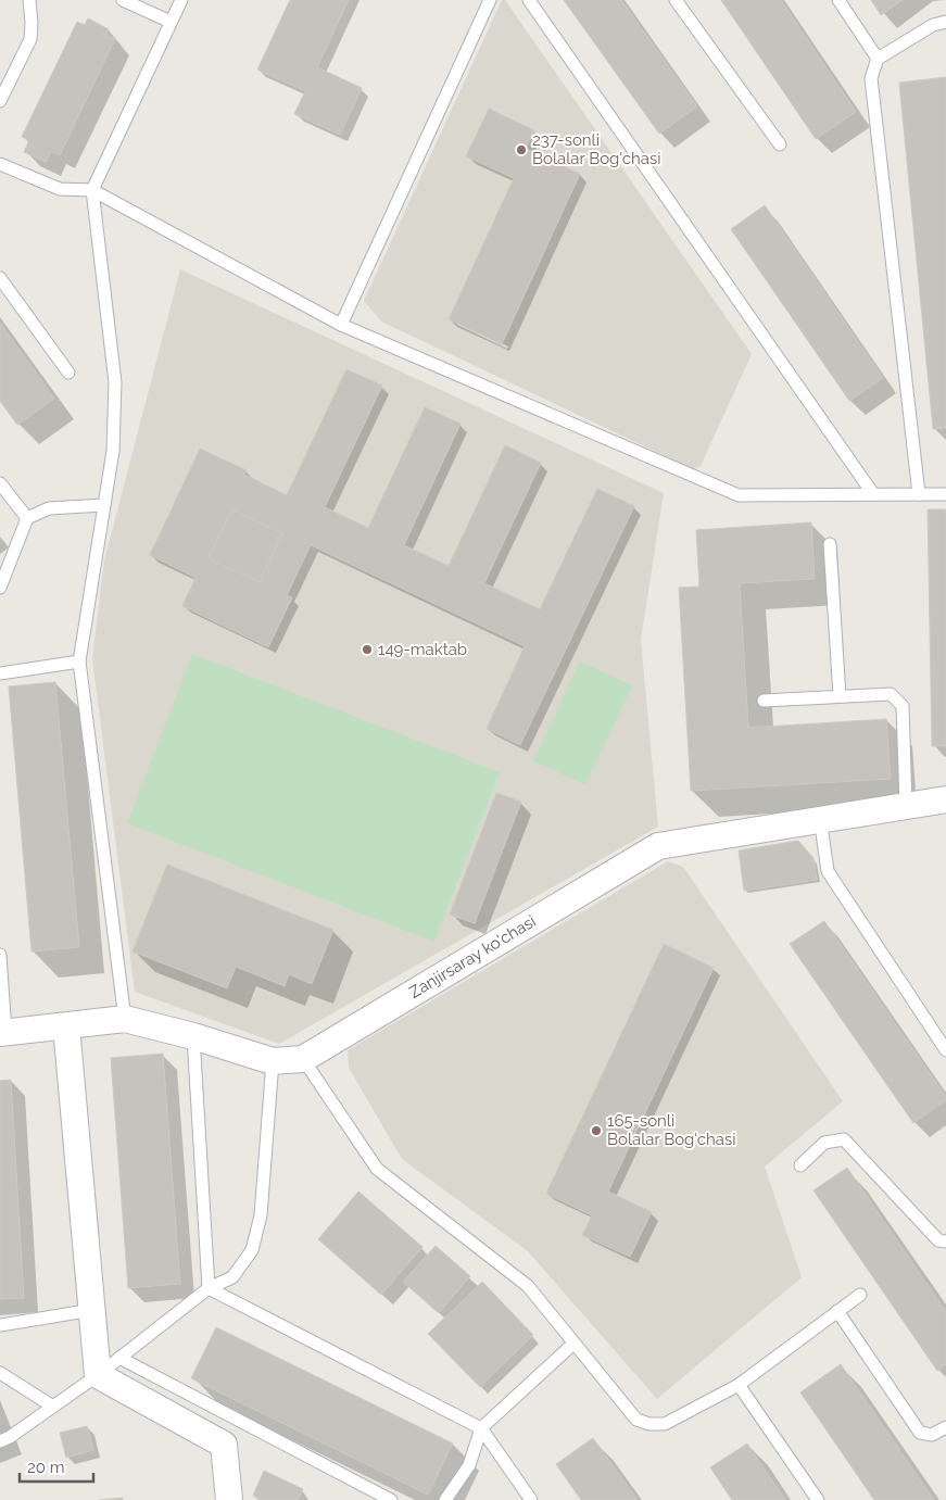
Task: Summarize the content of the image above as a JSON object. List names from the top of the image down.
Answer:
{
  "streets": {
    "street": ["Zanjirsaray ko'chasi"]
  },
  "places": ["237-sonli Bolalar Bog'chasi", "149-maktab", "165-sonli Bolalar Bog'chasi"],
  "scale_bar": "20 m"
}
